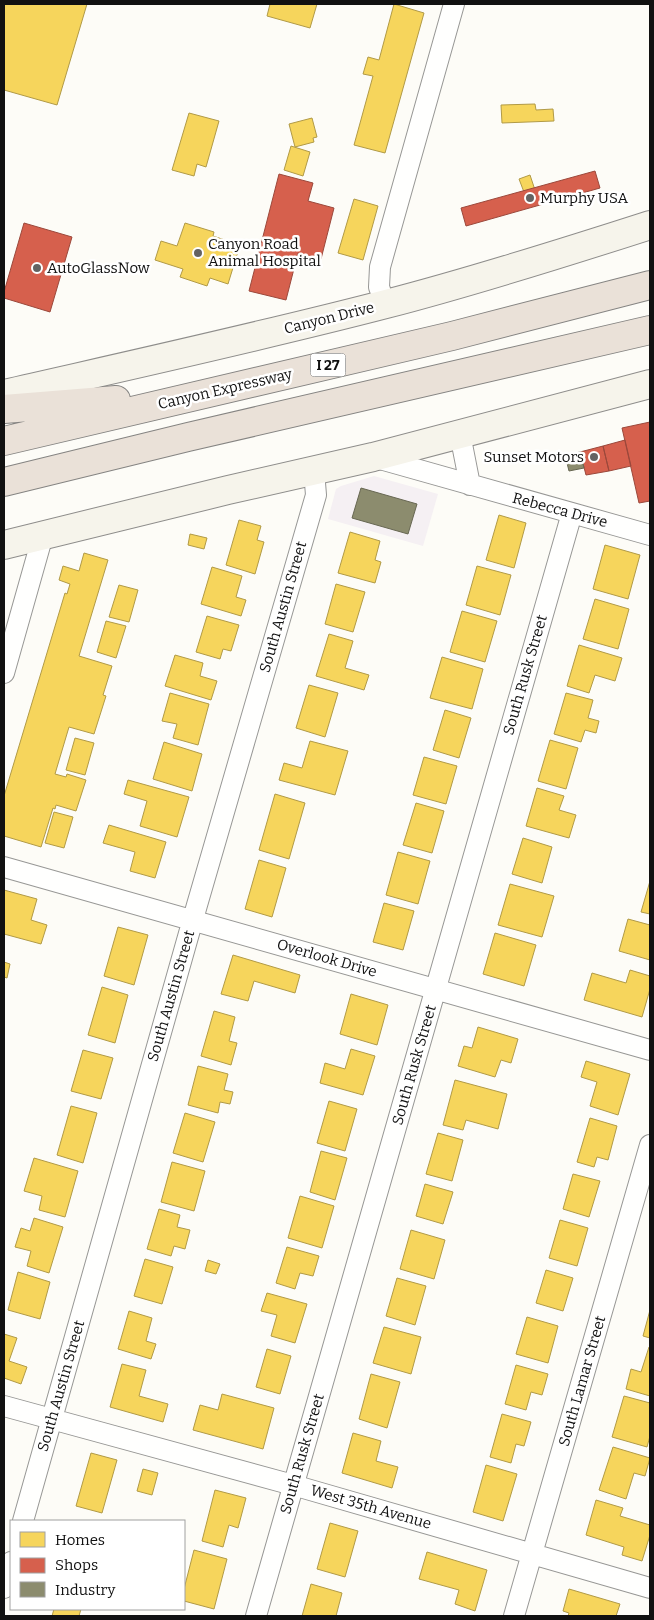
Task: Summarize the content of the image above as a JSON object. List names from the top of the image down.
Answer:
{
  "streets": {
    "highway": ["I 27", "Canyon Expressway"],
    "main road": ["Canyon Drive"],
    "street": [
      "Rebecca Drive",
      "South Austin Street",
      "South Rusk Street",
      "Overlook Drive",
      "South Lamar Street",
      "West 35th Avenue"
    ]
  },
  "crossings": [
    ["Rebecca Drive", "South Rusk Street"],
    ["South Austin Street", "Overlook Drive"],
    ["South Austin Street", "West 35th Avenue"],
    ["South Rusk Street", "Overlook Drive"],
    ["South Rusk Street", "West 35th Avenue"],
    ["South Lamar Street", "West 35th Avenue"]
  ],
  "places": [
    "Murphy USA",
    "Canyon Road Animal Hospital",
    "AutoGlassNow",
    "Sunset Motors"
  ],
  "legend": ["Homes", "Shops", "Industry"]
}
